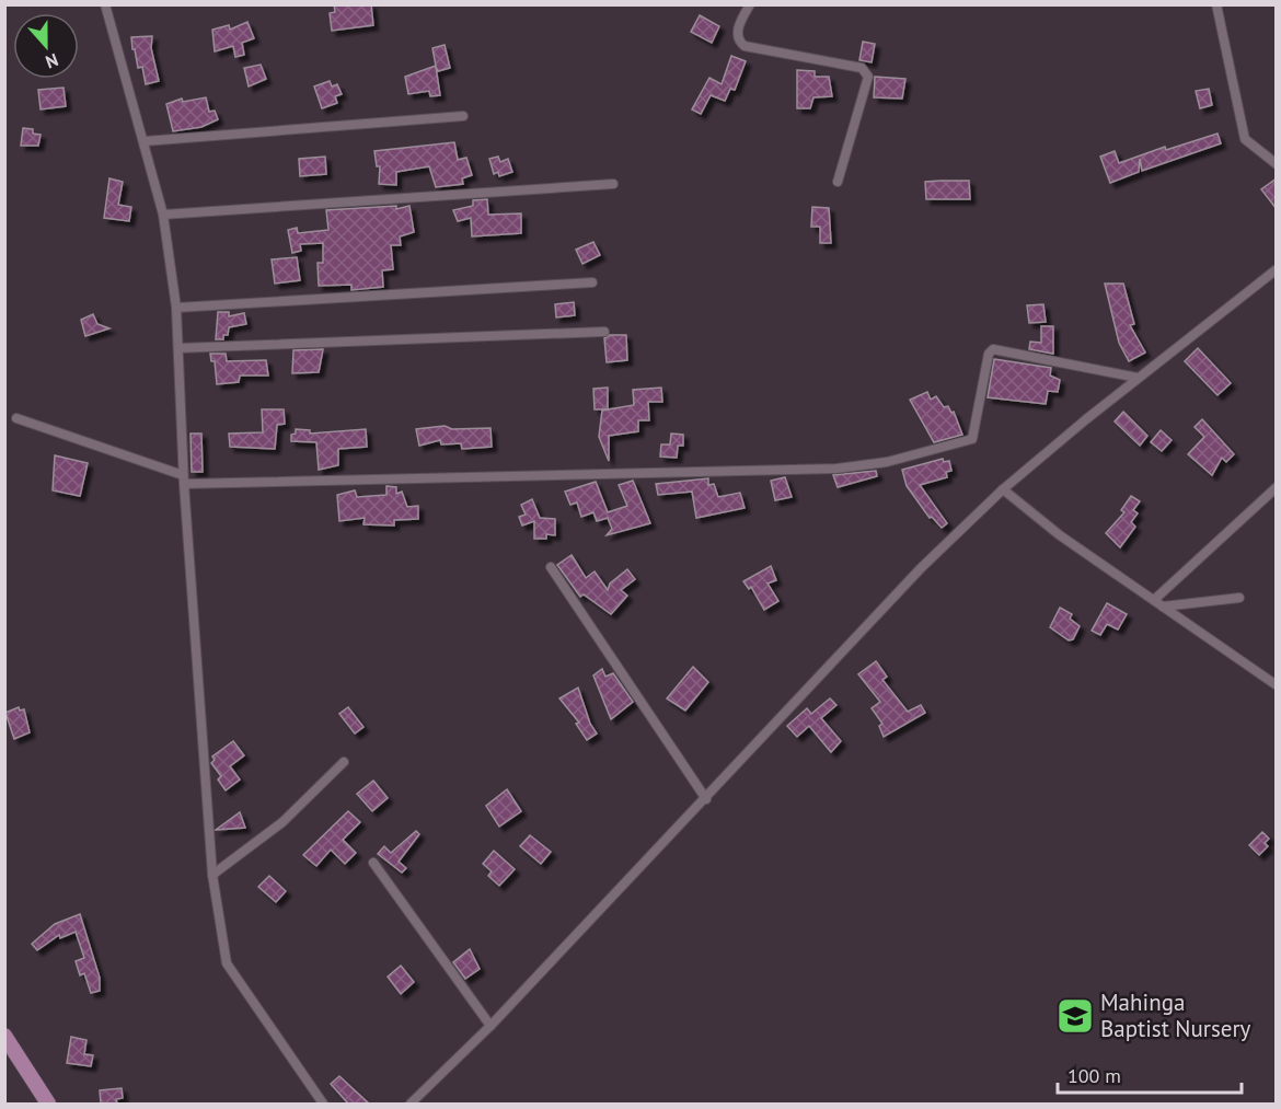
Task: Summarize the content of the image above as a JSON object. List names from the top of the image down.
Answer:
{
  "places": {
    "school or university": ["Mahinga Baptist Nursery"]
  },
  "scale_bar": "100 m",
  "north": "bottom"
}
